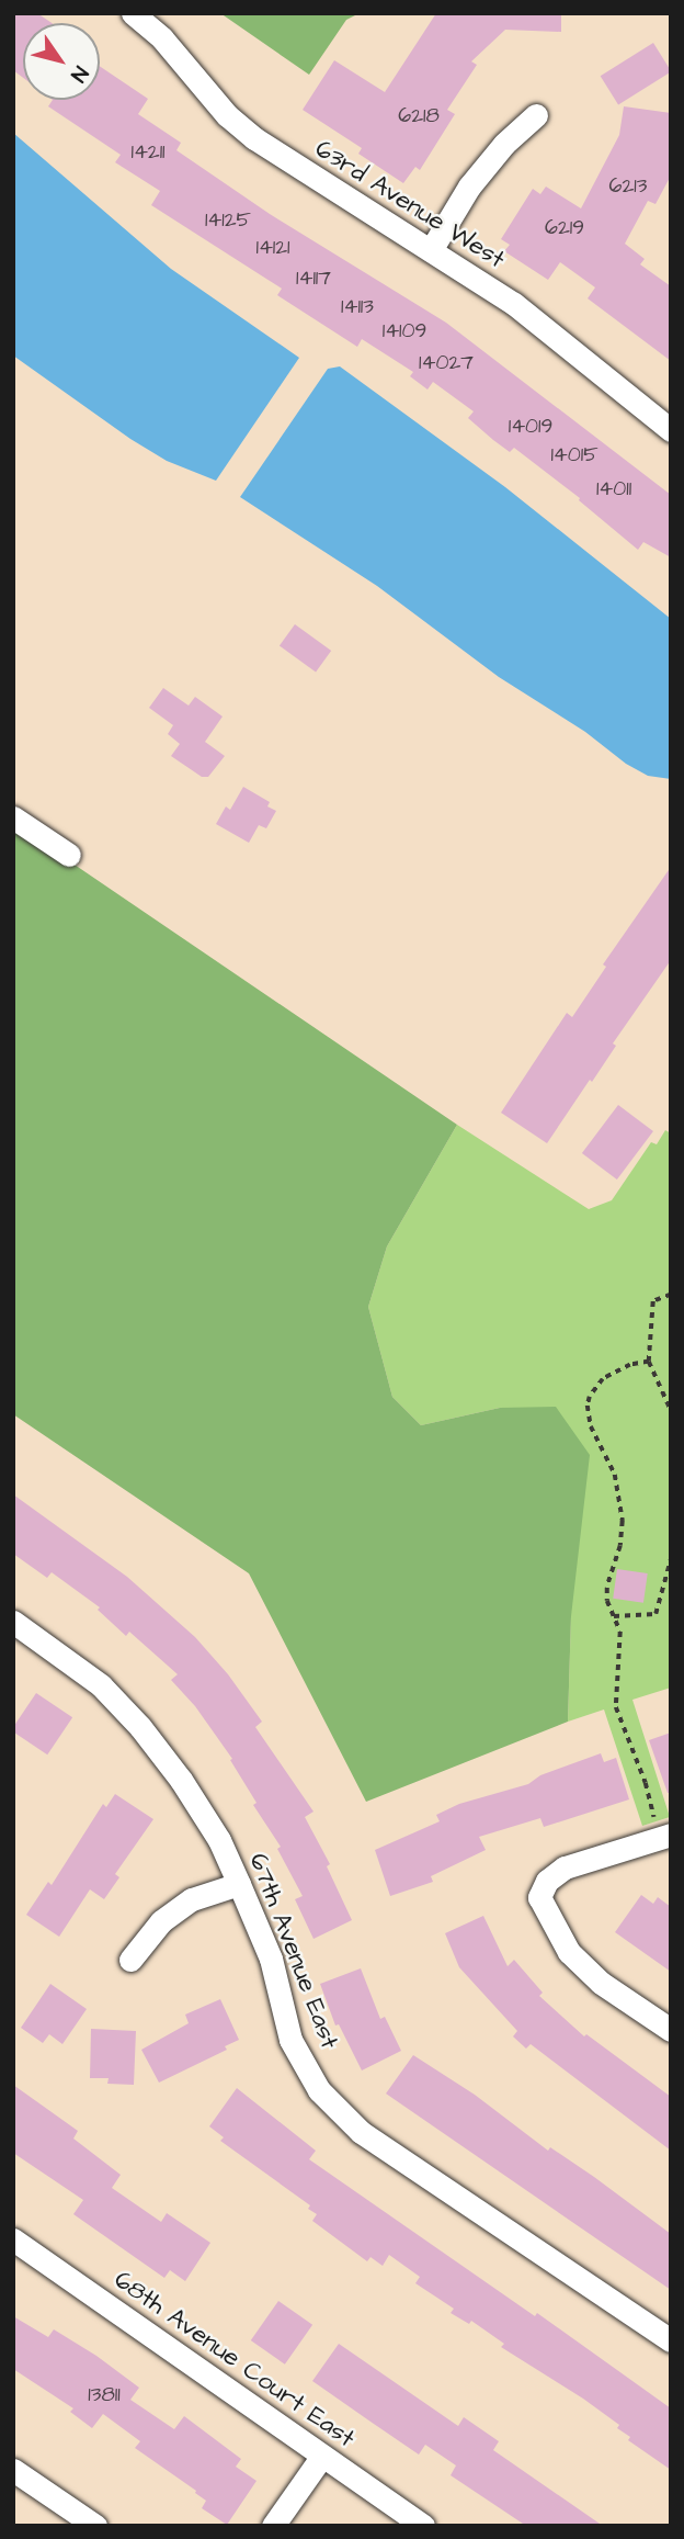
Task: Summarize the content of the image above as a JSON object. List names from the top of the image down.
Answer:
{
  "streets": {
    "street": ["63rd Avenue West", "67th Avenue East", "68th Avenue Court East"]
  },
  "house_numbers": [
    "6218",
    "14211",
    "6213",
    "14125",
    "6219",
    "14121",
    "14117",
    "14113",
    "14109",
    "14027",
    "14019",
    "14015",
    "14011",
    "13811"
  ],
  "north": "bottom right"
}
